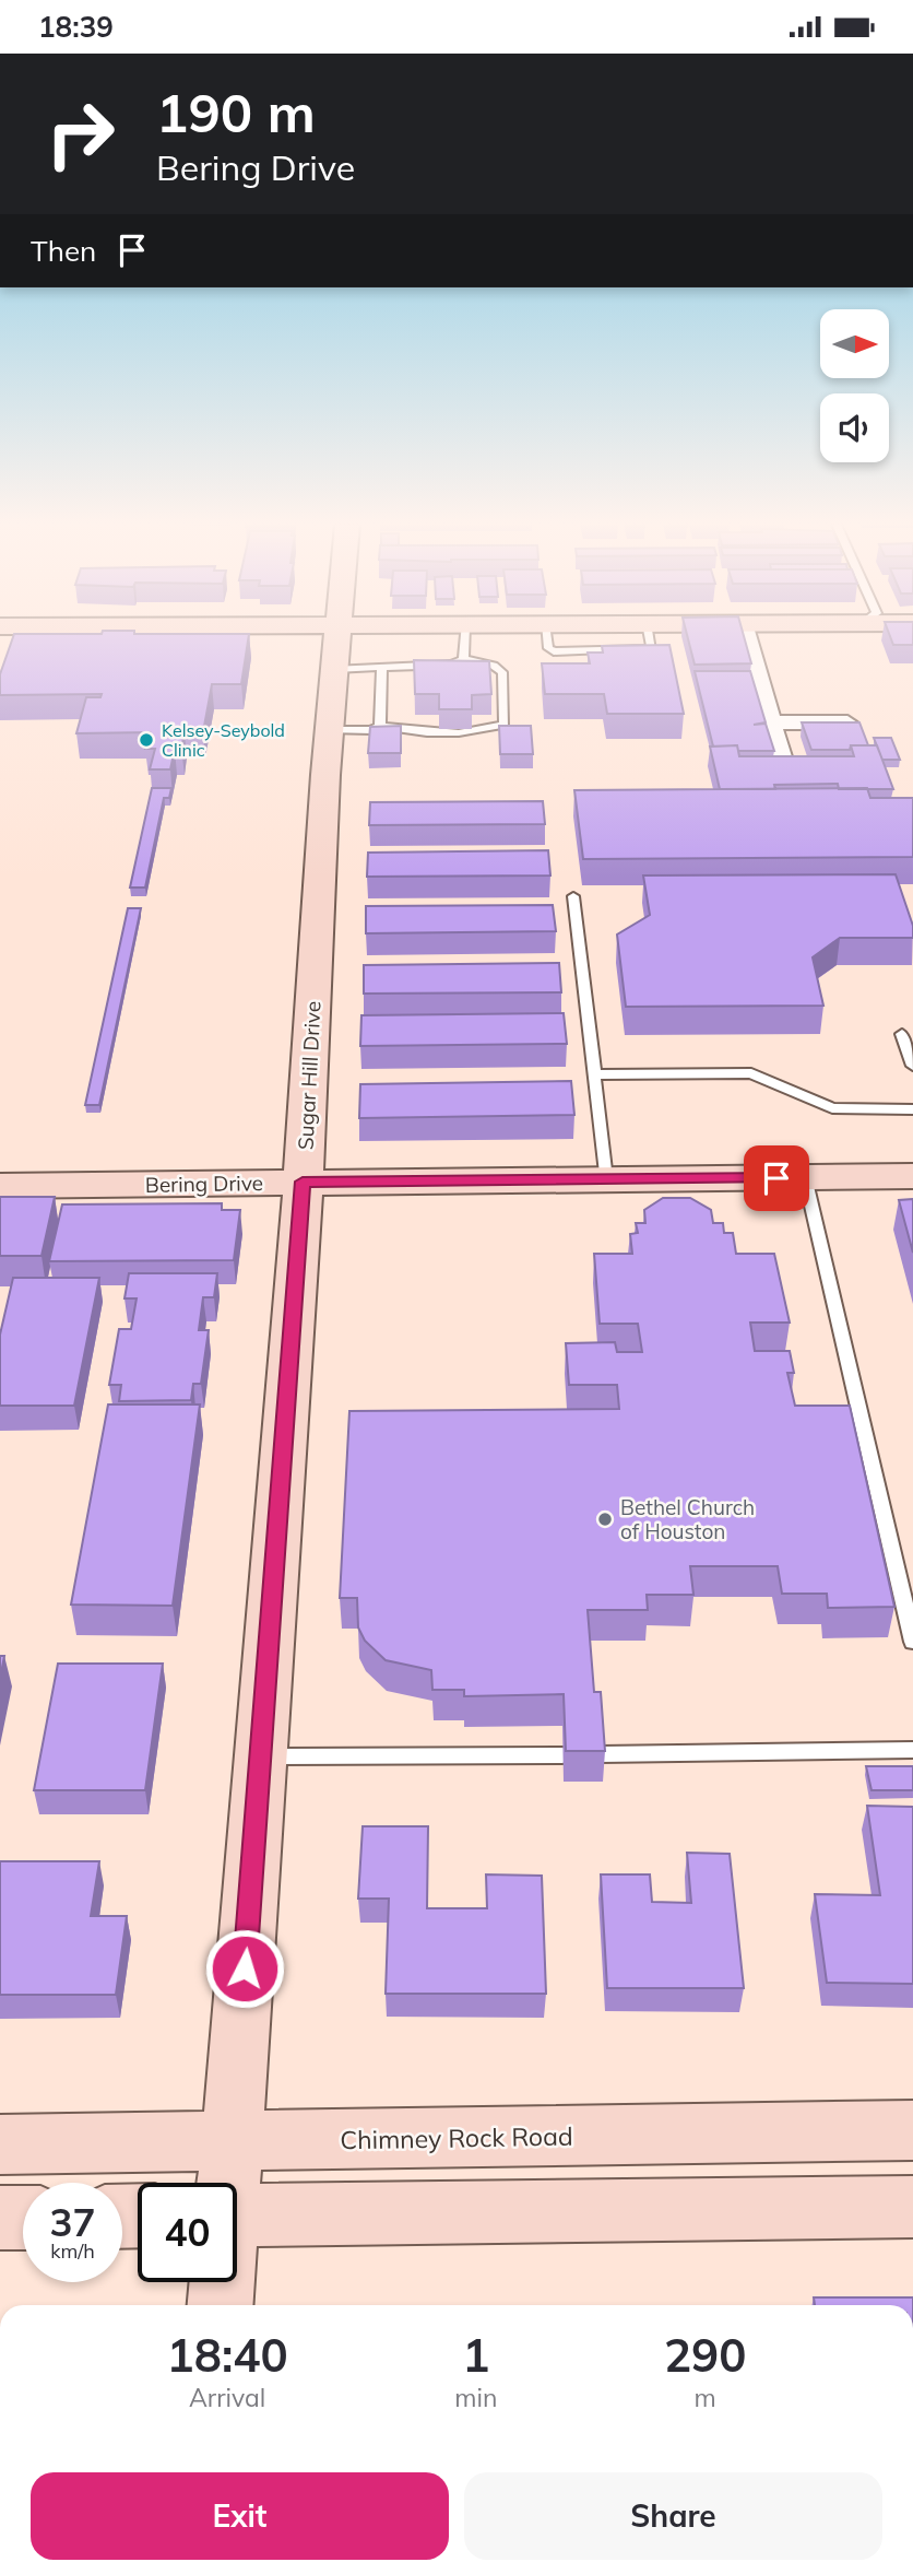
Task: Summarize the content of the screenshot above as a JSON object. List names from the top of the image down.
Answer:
{
  "streets": {
    "street": ["Sugar Hill Drive", "Bering Drive", "Chimney Rock Road"]
  },
  "crossings": [
    ["Sugar Hill Drive", "Bering Drive"],
    ["Sugar Hill Drive", "Chimney Rock Road"]
  ],
  "places": ["Kelsey-Seybold Clinic", "Bethel Church of Houston"],
  "north": "right",
  "page": {
    "status": "18:39",
    "turn": ["190 m", "Bering Drive"],
    "then": "Then",
    "speed": "37 km/h",
    "limit": "40",
    "eta": [
      "18:40",
      "Arrival",
      "1",
      "min",
      "290",
      "m"
    ],
    "buttons": ["Exit", "Share"]
  }
}
